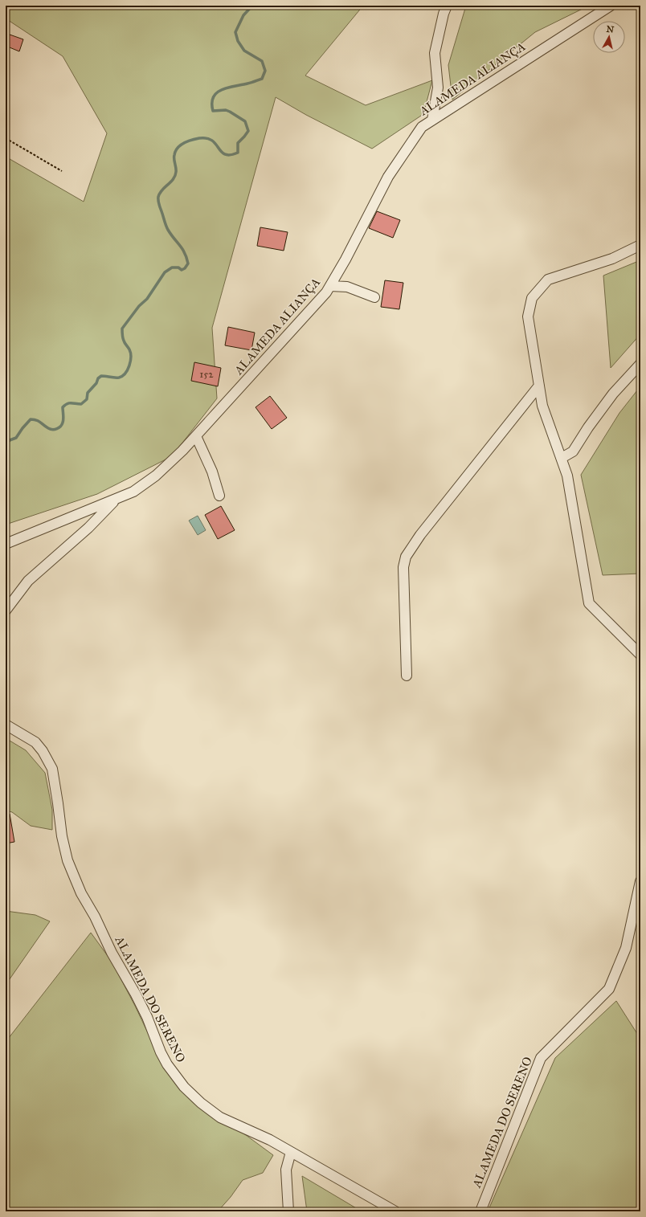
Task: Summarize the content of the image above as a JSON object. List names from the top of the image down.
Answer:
{
  "streets": {
    "street": ["ALAMEDA ALIANÇA", "ALAMEDA DO SERENO"]
  },
  "house_numbers": ["152"],
  "north": "top"
}
